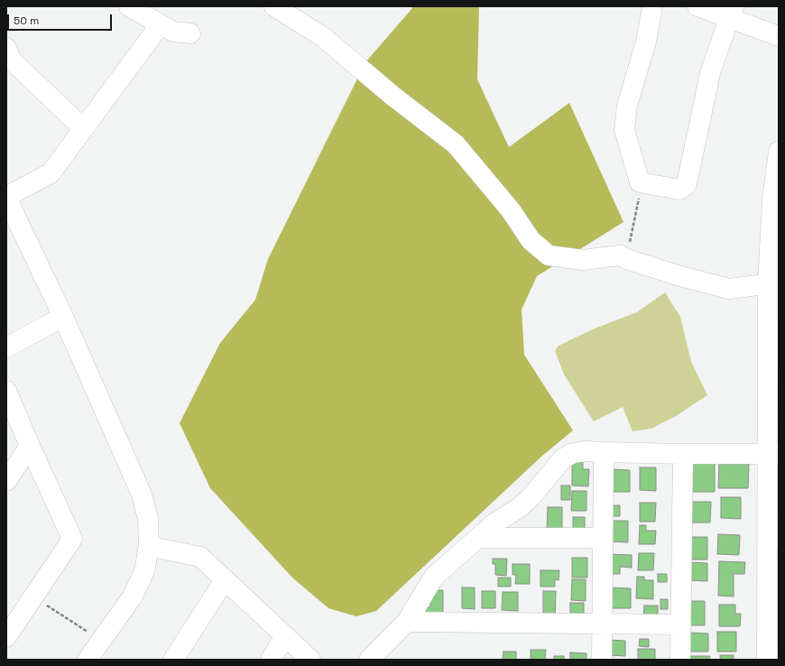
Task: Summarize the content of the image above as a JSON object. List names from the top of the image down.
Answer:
{
  "scale_bar": "50 m"
}
